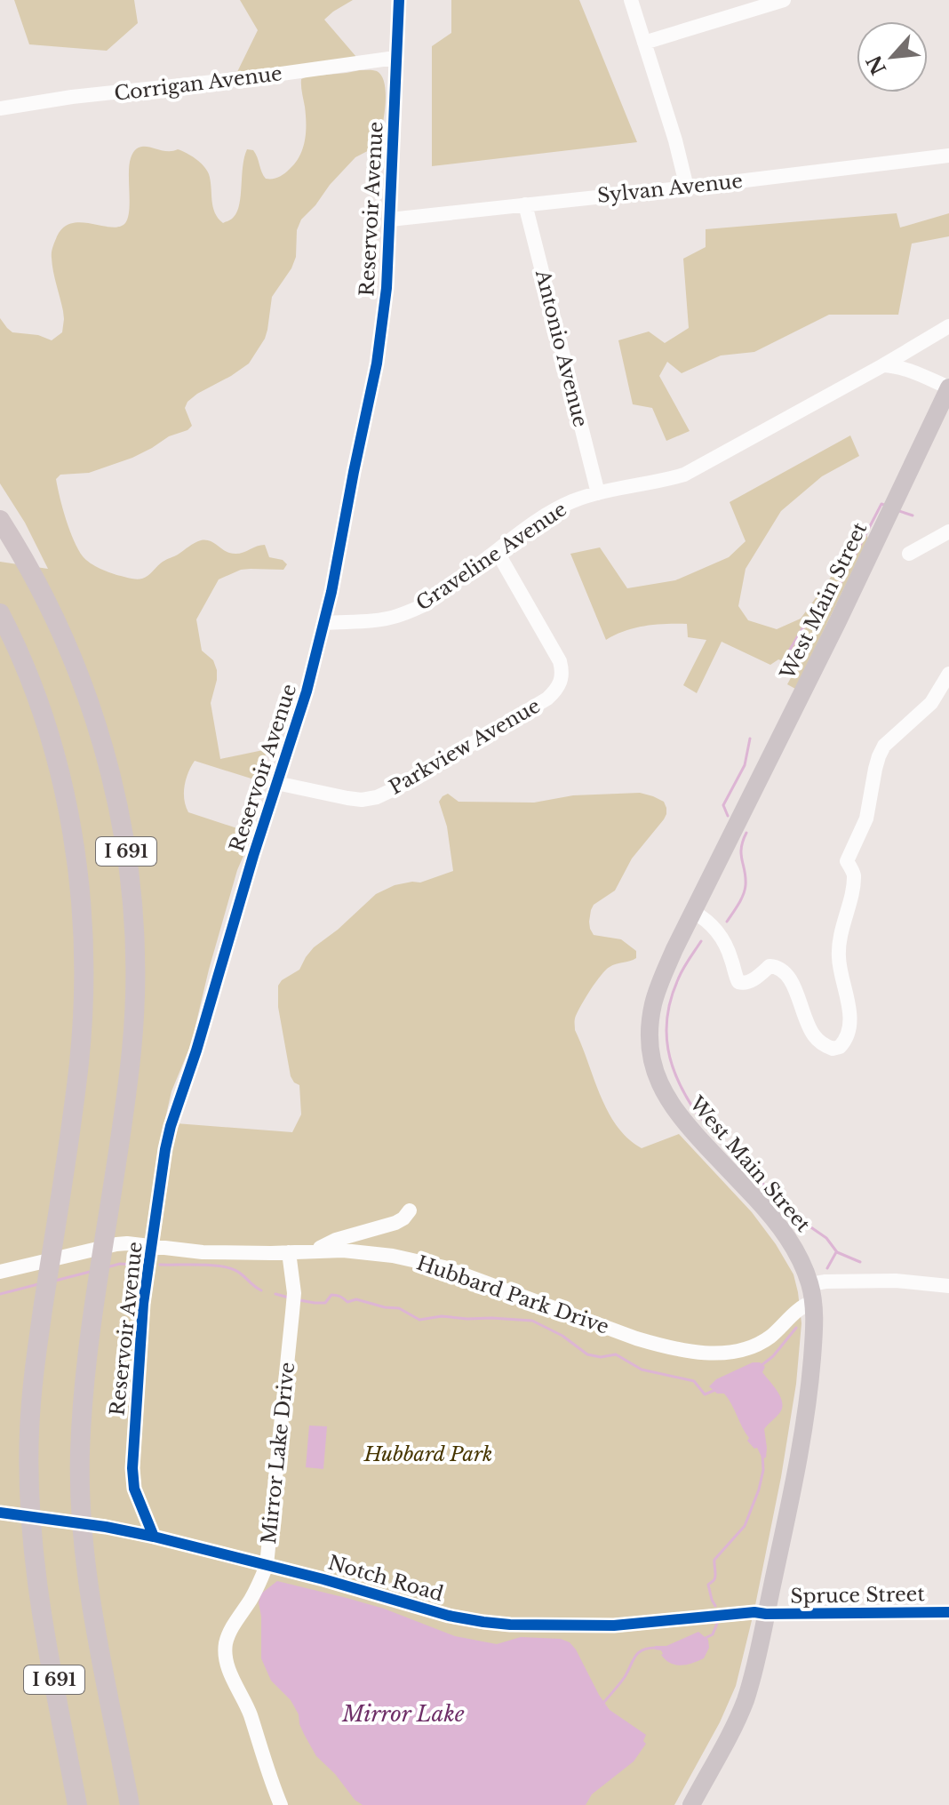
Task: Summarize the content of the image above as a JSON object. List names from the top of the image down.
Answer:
{
  "streets": {
    "highway": ["I 691"],
    "main road": ["West Main Street"],
    "street": [
      "Corrigan Avenue",
      "Sylvan Avenue",
      "Reservoir Avenue",
      "Antonio Avenue",
      "Graveline Avenue",
      "Parkview Avenue",
      "Hubbard Park Drive",
      "Mirror Lake Drive",
      "Notch Road",
      "Spruce Street"
    ]
  },
  "crossings": [
    ["Corrigan Avenue", "Reservoir Avenue"],
    ["Sylvan Avenue", "Reservoir Avenue"],
    ["Sylvan Avenue", "Antonio Avenue"],
    ["Reservoir Avenue", "Graveline Avenue"],
    ["Reservoir Avenue", "Parkview Avenue"],
    ["Reservoir Avenue", "Hubbard Park Drive"],
    ["Reservoir Avenue", "Notch Road"],
    ["Antonio Avenue", "Graveline Avenue"],
    ["Graveline Avenue", "Parkview Avenue"],
    ["West Main Street", "Hubbard Park Drive"],
    ["West Main Street", "Notch Road"],
    ["West Main Street", "Spruce Street"],
    ["Hubbard Park Drive", "Mirror Lake Drive"],
    ["Mirror Lake Drive", "Notch Road"],
    ["Notch Road", "Spruce Street"]
  ],
  "water": ["Mirror Lake"],
  "parks": ["Hubbard Park"],
  "north": "bottom left"
}
